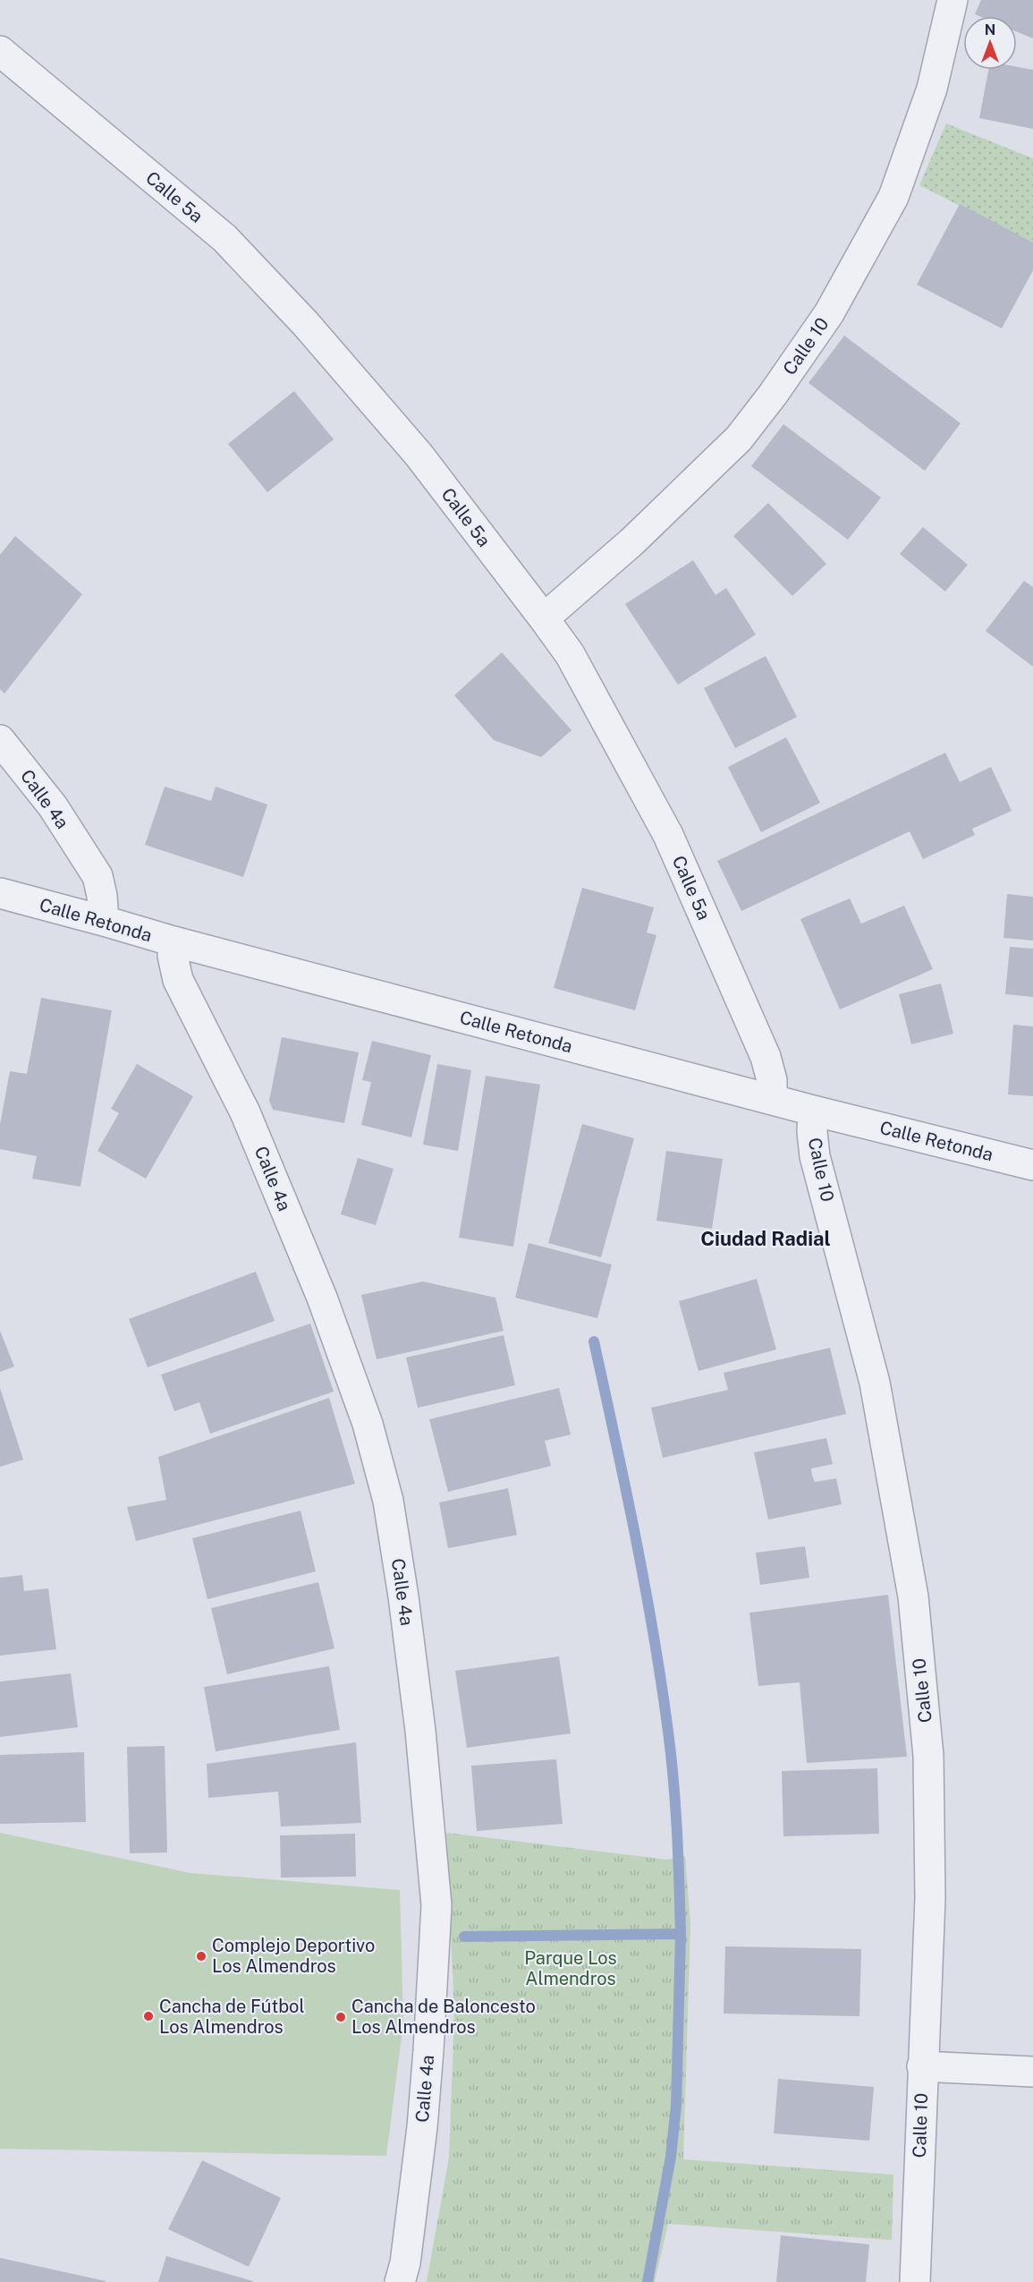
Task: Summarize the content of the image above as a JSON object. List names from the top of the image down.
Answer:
{
  "streets": {
    "street": [
      "Calle 5a",
      "Calle 10",
      "Calle 4a",
      "Calle Retonda"
    ]
  },
  "crossings": [
    ["Calle 5a", "Calle 10"],
    ["Calle 5a", "Calle Retonda"],
    ["Calle 10", "Calle Retonda"],
    ["Calle 4a", "Calle Retonda"]
  ],
  "districts": ["Ciudad Radial"],
  "parks": ["Parque Los Almendros"],
  "places": ["Complejo Deportivo Los Almendros", "Cancha de Fútbol Los Almendros", "Cancha de Baloncesto Los Almendros"],
  "north": "top"
}
